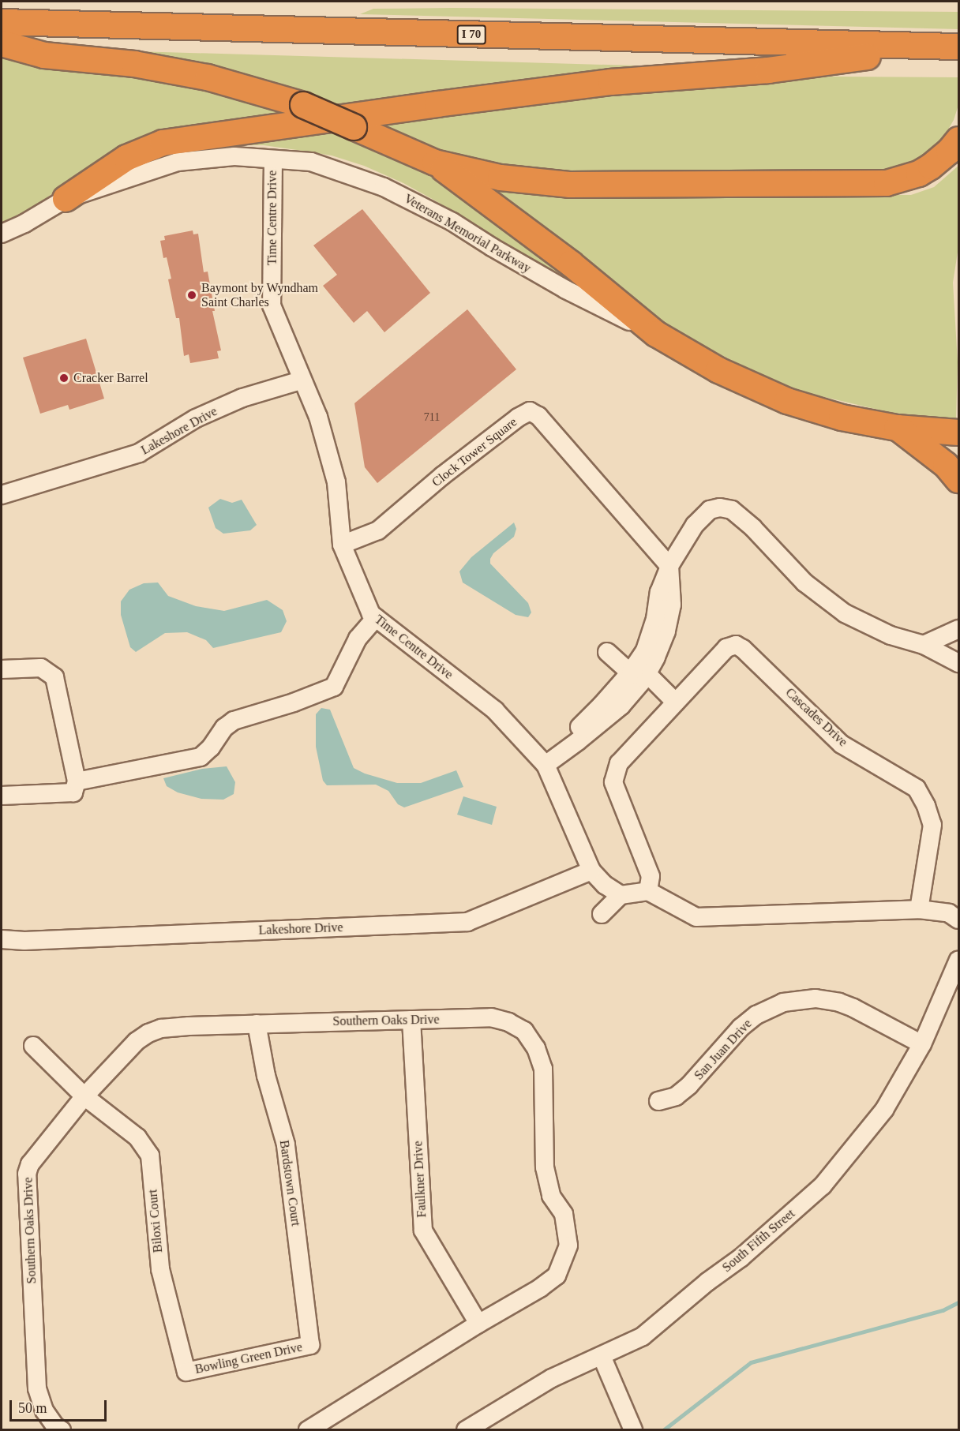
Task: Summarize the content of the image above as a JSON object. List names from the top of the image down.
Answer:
{
  "streets": {
    "highway": ["I 70"],
    "street": [
      "Time Centre Drive",
      "Veterans Memorial Parkway",
      "Lakeshore Drive",
      "Clock Tower Square",
      "Cascades Drive",
      "Southern Oaks Drive",
      "San Juan Drive",
      "Faulkner Drive",
      "Bardstown Court",
      "Biloxi Court",
      "South Fifth Street",
      "Bowling Green Drive"
    ]
  },
  "crossings": [
    ["Time Centre Drive", "Veterans Memorial Parkway"],
    ["Time Centre Drive", "Lakeshore Drive"],
    ["Time Centre Drive", "Clock Tower Square"],
    ["Southern Oaks Drive", "Faulkner Drive"],
    ["Southern Oaks Drive", "Bardstown Court"],
    ["Southern Oaks Drive", "Biloxi Court"],
    ["San Juan Drive", "South Fifth Street"],
    ["Bardstown Court", "Bowling Green Drive"],
    ["Biloxi Court", "Bowling Green Drive"]
  ],
  "places": ["Baymont by Wyndham Saint Charles", "Cracker Barrel"],
  "house_numbers": ["711"],
  "scale_bar": "50 m"
}
